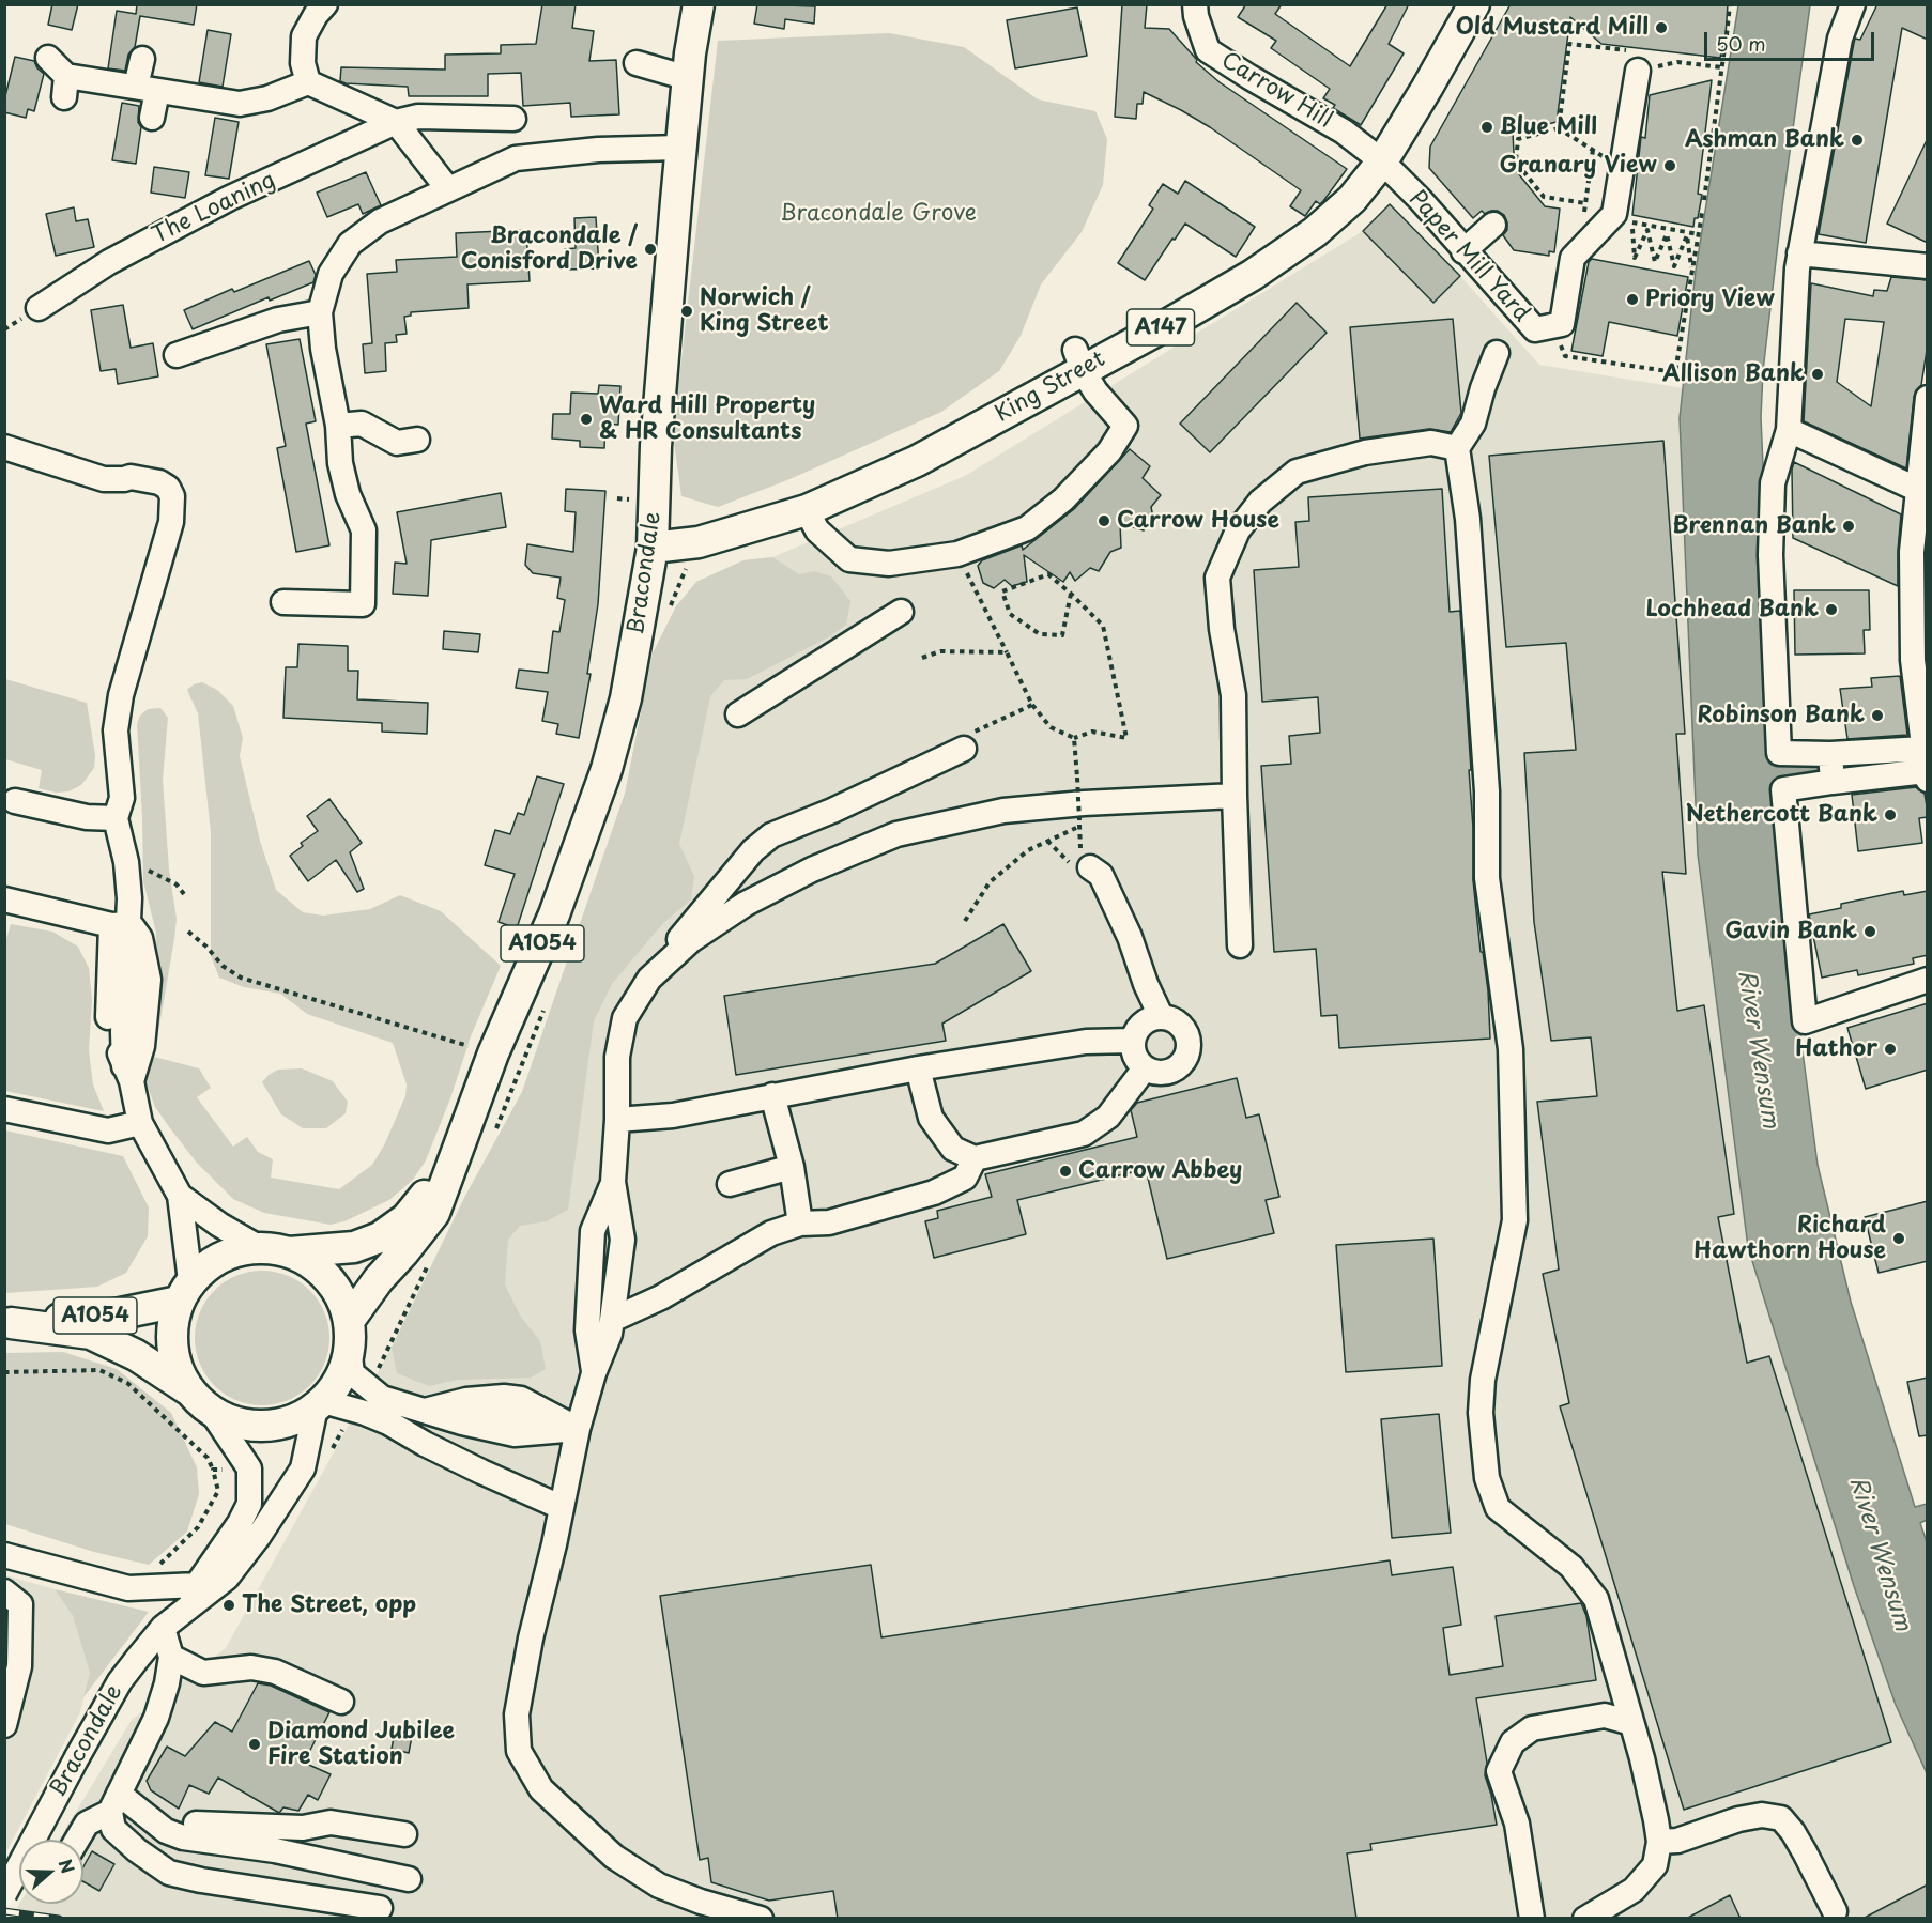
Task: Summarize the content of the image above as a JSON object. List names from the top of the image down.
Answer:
{
  "streets": {
    "main road": [
      "A147",
      "King Street",
      "Bracondale",
      "A1054"
    ],
    "street": ["Carrow Hill", "The Loaning", "Paper Mill Yard"]
  },
  "crossings": [
    ["Carrow Hill", "Paper Mill Yard"],
    ["Carrow Hill", "King Street"],
    ["Paper Mill Yard", "King Street"],
    ["King Street", "Bracondale"],
    ["Bracondale", "A1054"]
  ],
  "water": ["River Wensum"],
  "parks": ["Bracondale Grove"],
  "places": [
    "Old Mustard Mill",
    "Blue Mill",
    "Ashman Bank",
    "Granary View",
    "Bracondale / Conisford Drive",
    "Priory View",
    "Norwich / King Street",
    "Allison Bank",
    "Ward Hill Property & HR Consultants",
    "Carrow House",
    "Brennan Bank",
    "Lochhead Bank",
    "Robinson Bank",
    "Nethercott Bank",
    "Gavin Bank",
    "Hathor",
    "Carrow Abbey",
    "Richard Hawthorn House",
    "The Street, opp",
    "Diamond Jubilee Fire Station"
  ],
  "scale_bar": "50 m",
  "north": "right"
}
